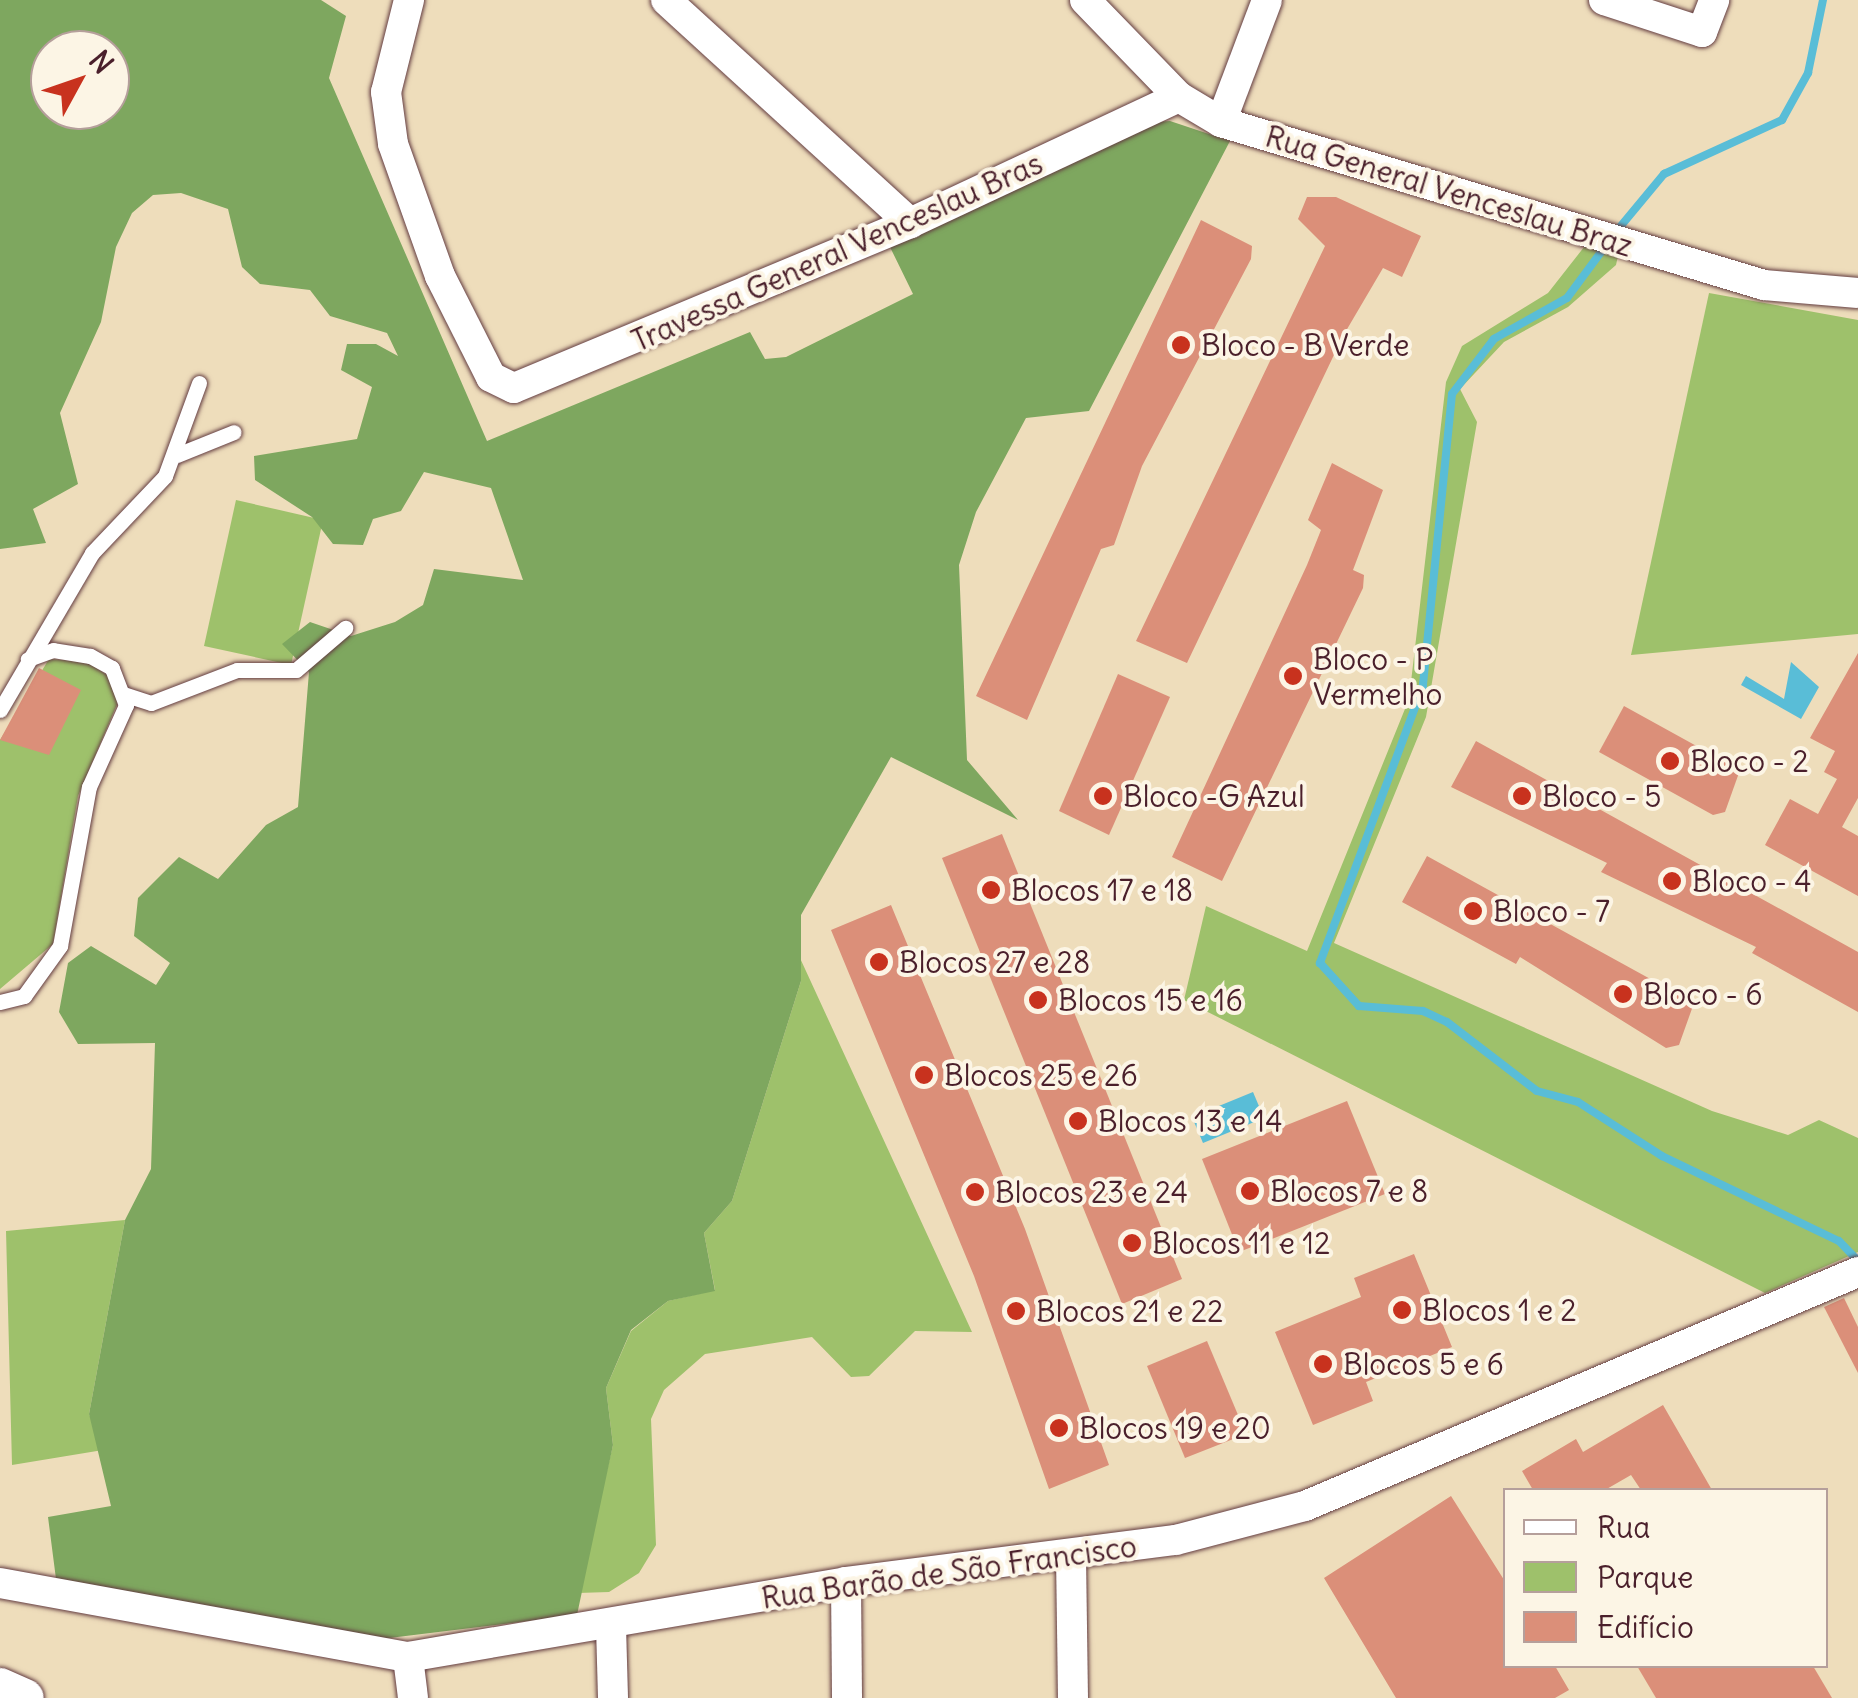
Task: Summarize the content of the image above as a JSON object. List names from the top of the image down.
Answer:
{
  "streets": {
    "street": ["Rua General Venceslau Braz", "Travessa General Venceslau Bras", "Rua Barão de São Francisco"]
  },
  "crossings": [
    ["Rua General Venceslau Braz", "Travessa General Venceslau Bras"]
  ],
  "places": [
    "Bloco - B Verde",
    "Bloco - P Vermelho",
    "Bloco - 2",
    "Bloco -G Azul",
    "Bloco - 5",
    "Bloco - 4",
    "Blocos 17 e 18",
    "Bloco - 7",
    "Blocos 27 e 28",
    "Bloco - 6",
    "Blocos 15 e 16",
    "Blocos 25 e 26",
    "Blocos 13 e 14",
    "Blocos 7 e 8",
    "Blocos 23 e 24",
    "Blocos 11 e 12",
    "Blocos 1 e 2",
    "Blocos 21 e 22",
    "Blocos 5 e 6",
    "Blocos 19 e 20"
  ],
  "legend": ["Rua", "Parque", "Edifício"],
  "north": "top right"
}
